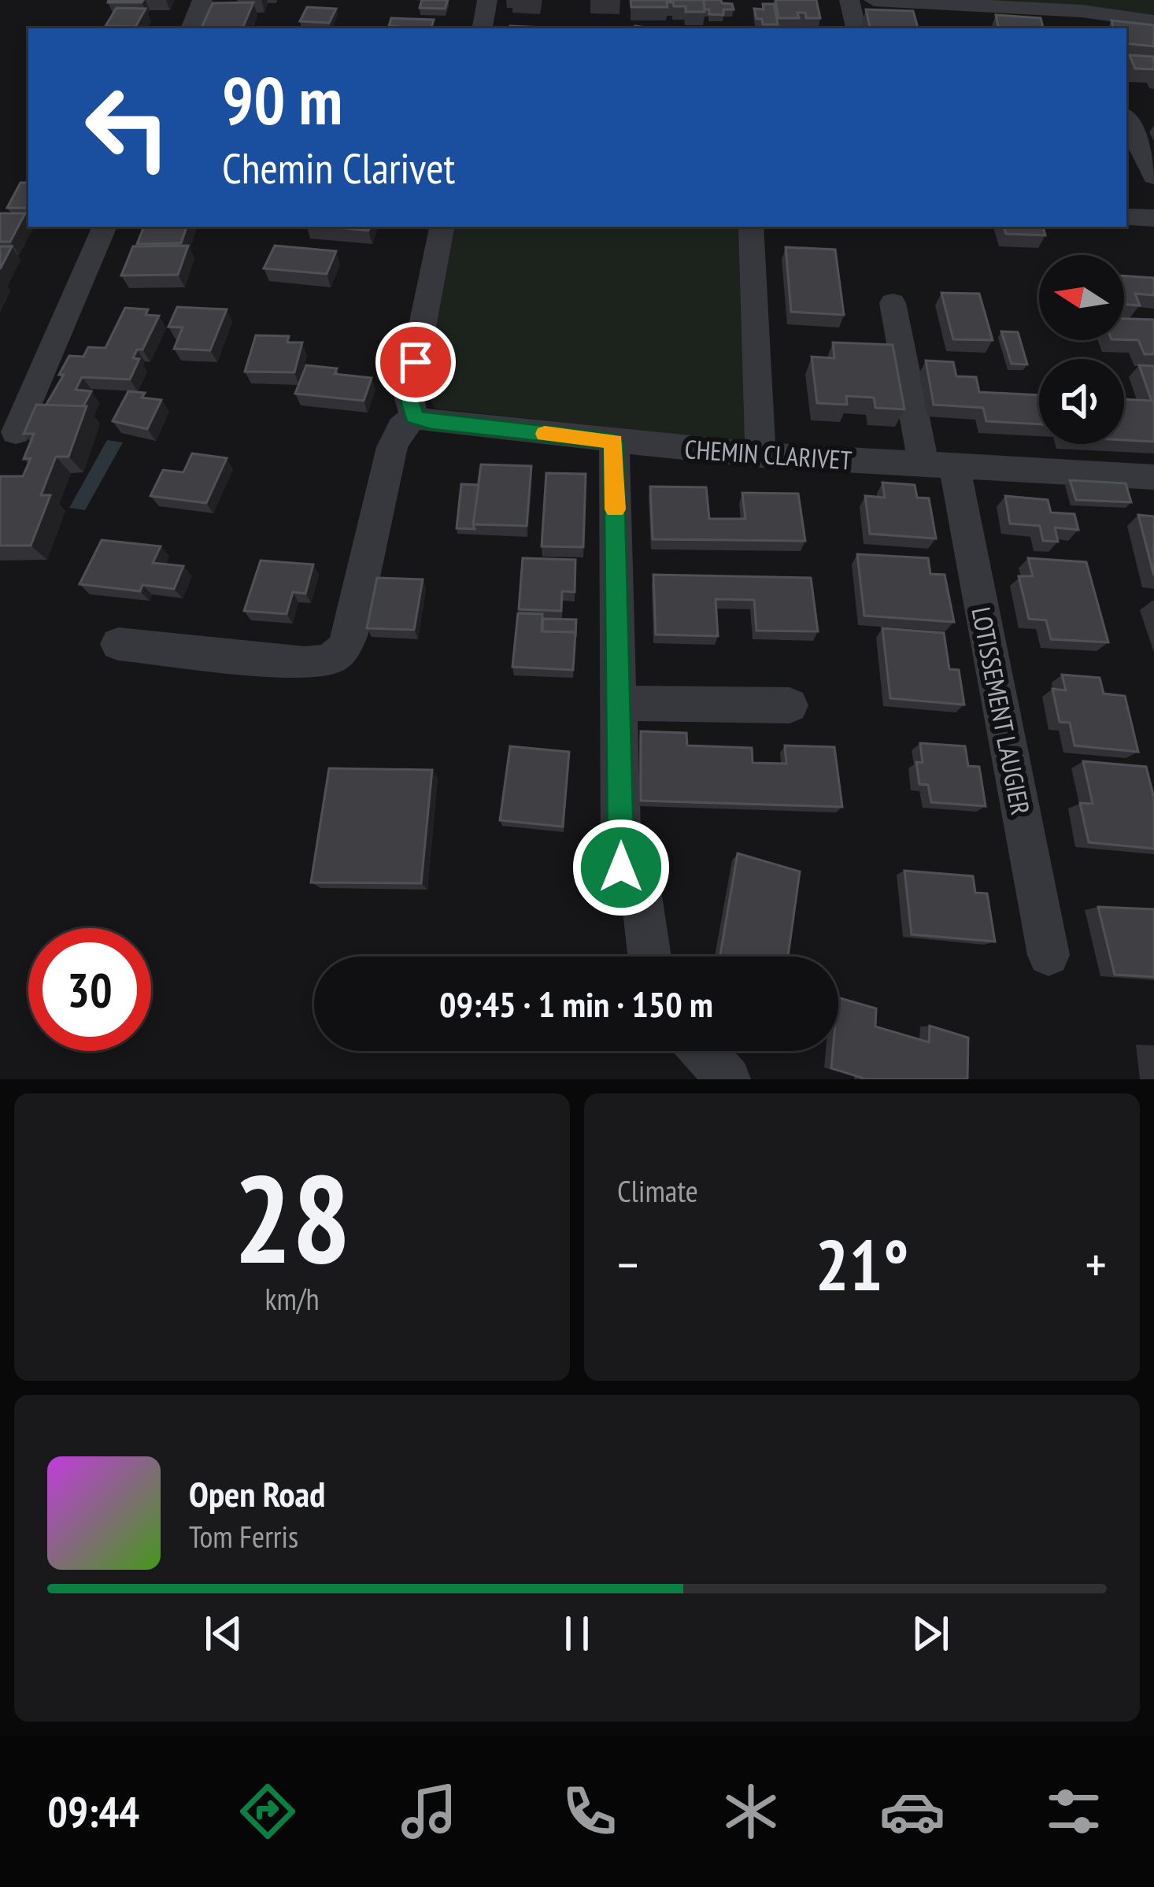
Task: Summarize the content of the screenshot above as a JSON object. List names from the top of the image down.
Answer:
{
  "streets": {
    "street": ["CHEMIN CLARIVET", "LOTISSEMENT LAUGIER"]
  },
  "crossings": [
    ["CHEMIN CLARIVET", "LOTISSEMENT LAUGIER"]
  ],
  "north": "left",
  "page": {
    "turn": ["90 m", "Chemin Clarivet"],
    "limit": "30",
    "trip": "09:45 · 1 min · 150 m",
    "tile": [
      ["28", "km/h"],
      "Climate"
    ],
    "heat": ["−", "21°", "+"],
    "song": ["Open Road", "Tom Ferris"],
    "tabs": "09:44"
  }
}
